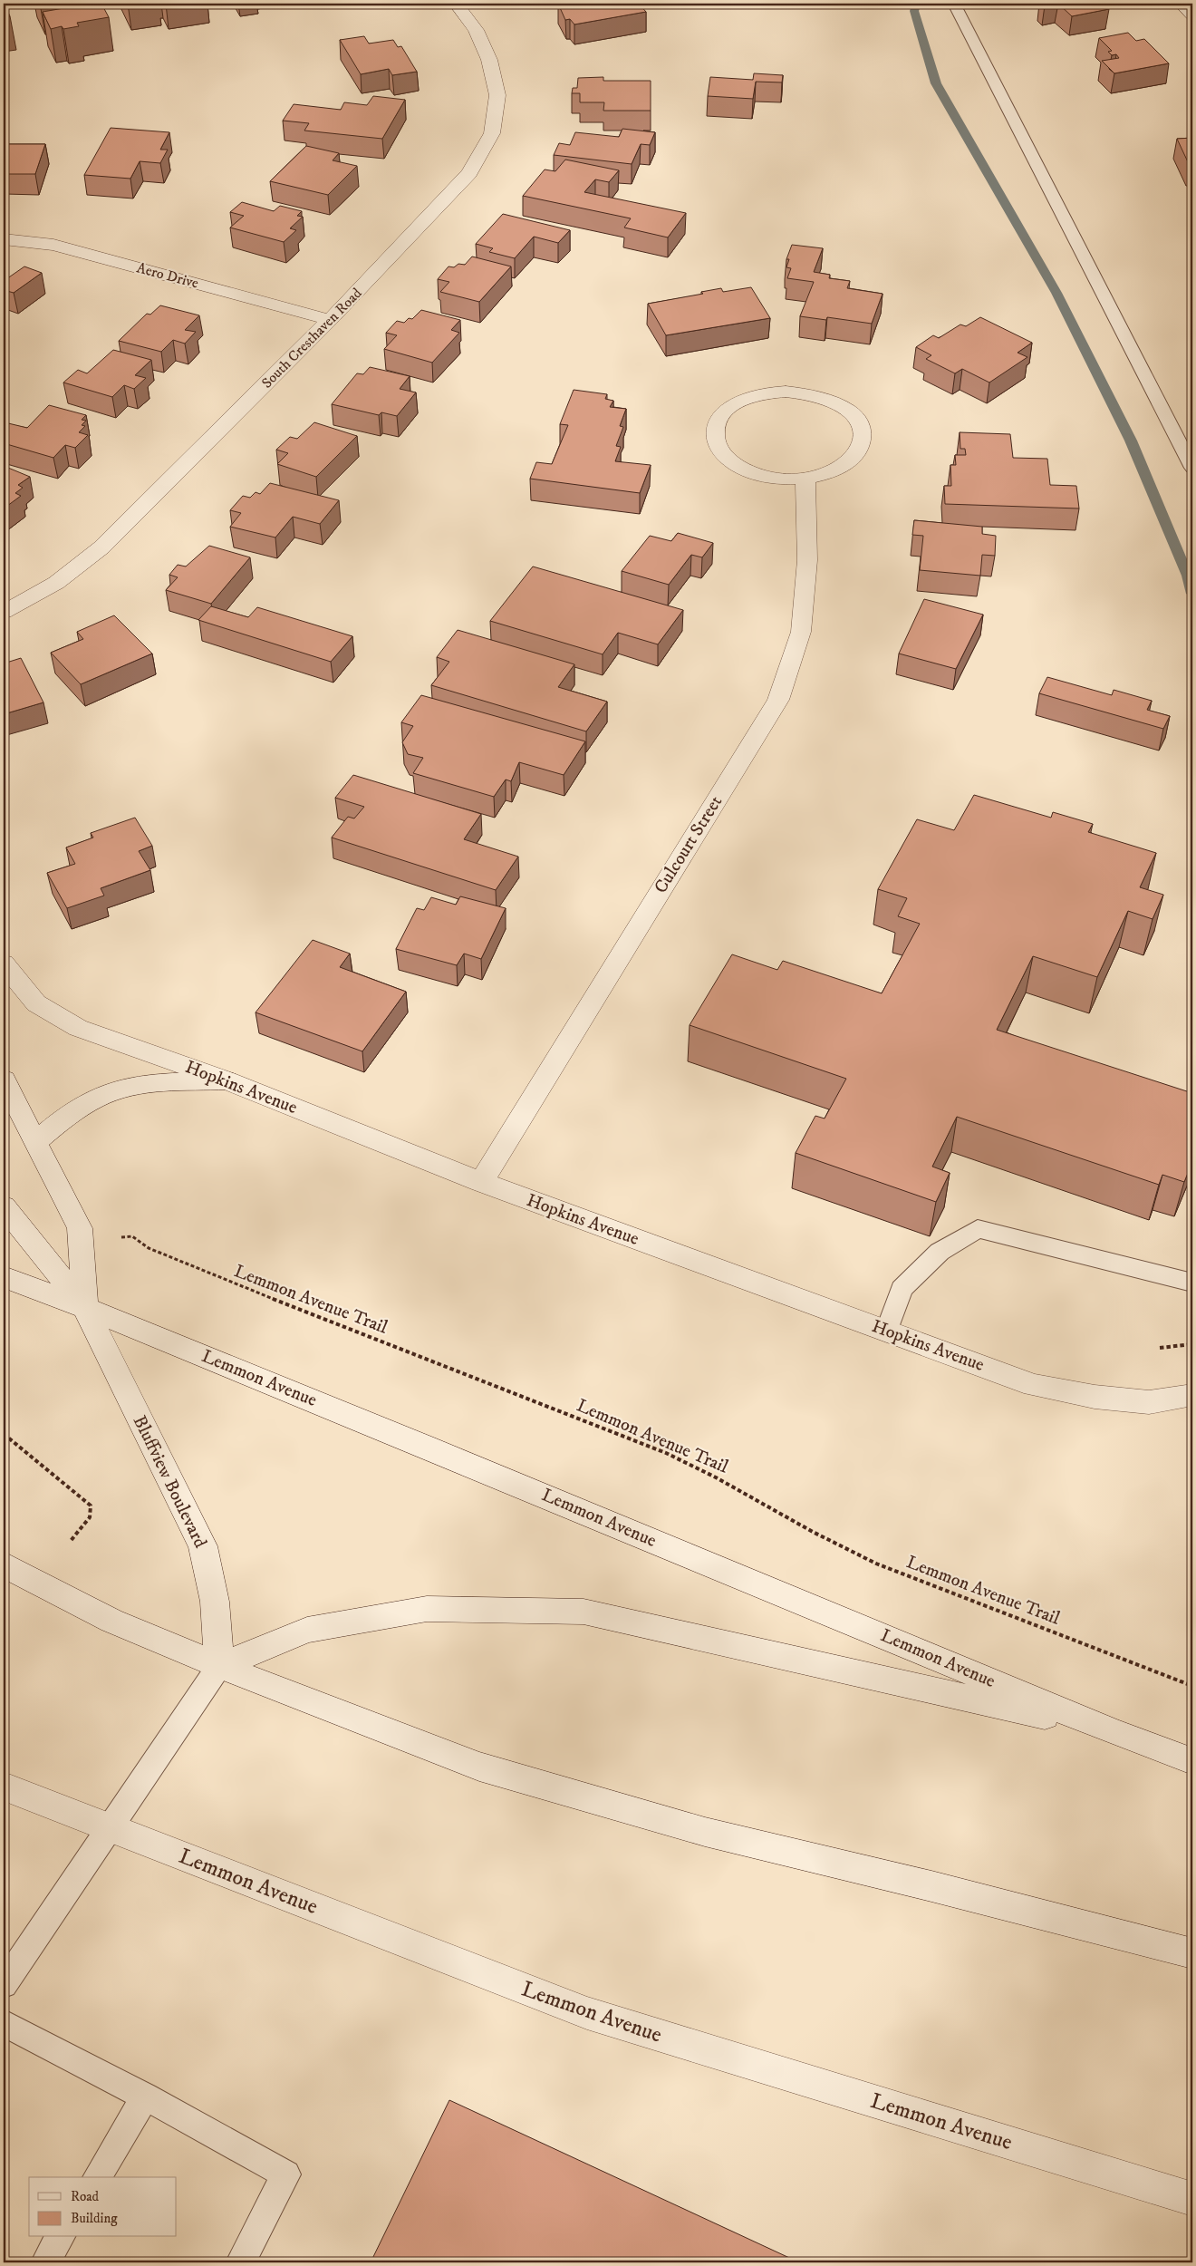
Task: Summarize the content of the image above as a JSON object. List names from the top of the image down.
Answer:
{
  "streets": {
    "street": [
      "Aero Drive",
      "South Cresthaven Road",
      "Culcourt Street",
      "Hopkins Avenue",
      "Lemmon Avenue",
      "Bluffview Boulevard"
    ],
    "path": ["Lemmon Avenue Trail"]
  },
  "crossings": [
    ["Aero Drive", "South Cresthaven Road"],
    ["Culcourt Street", "Hopkins Avenue"],
    ["Lemmon Avenue", "Bluffview Boulevard"]
  ],
  "legend": ["Road", "Building"]
}
